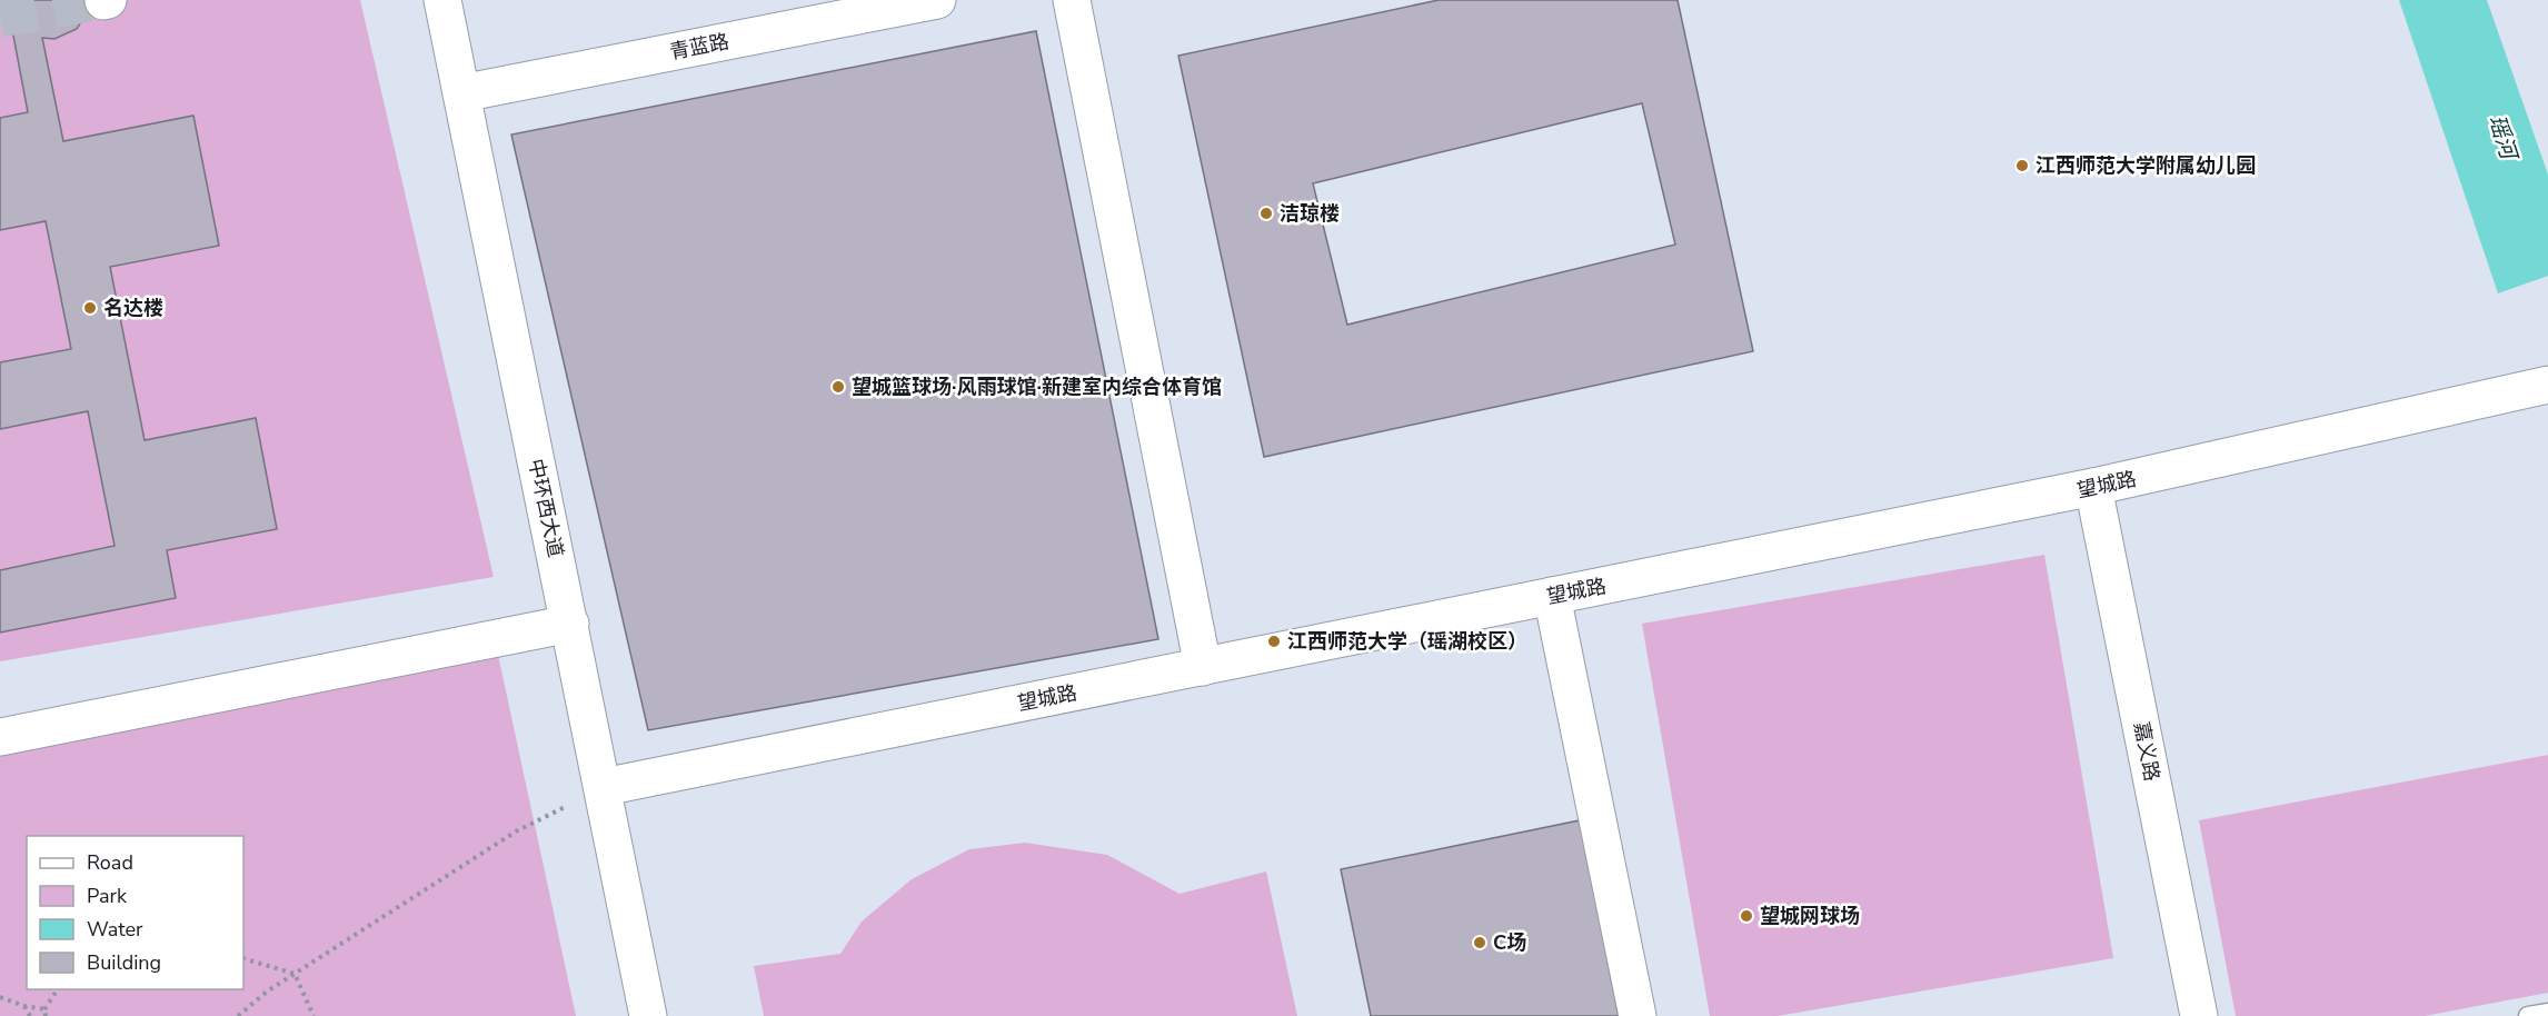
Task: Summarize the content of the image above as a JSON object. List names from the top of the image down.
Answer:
{
  "streets": {
    "street": [
      "青蓝路",
      "望城路",
      "中环西大道",
      "嘉义路"
    ]
  },
  "crossings": [
    ["青蓝路", "中环西大道"],
    ["望城路", "中环西大道"],
    ["望城路", "嘉义路"]
  ],
  "water": ["瑶河"],
  "places": [
    "江西师范大学附属幼儿园",
    "洁琼楼",
    "名达楼",
    "望城篮球场·风雨球馆·新建室内综合体育馆",
    "江西师范大学（瑶湖校区）",
    "望城网球场",
    "C场"
  ],
  "legend": [
    "Road",
    "Park",
    "Water",
    "Building"
  ]
}
